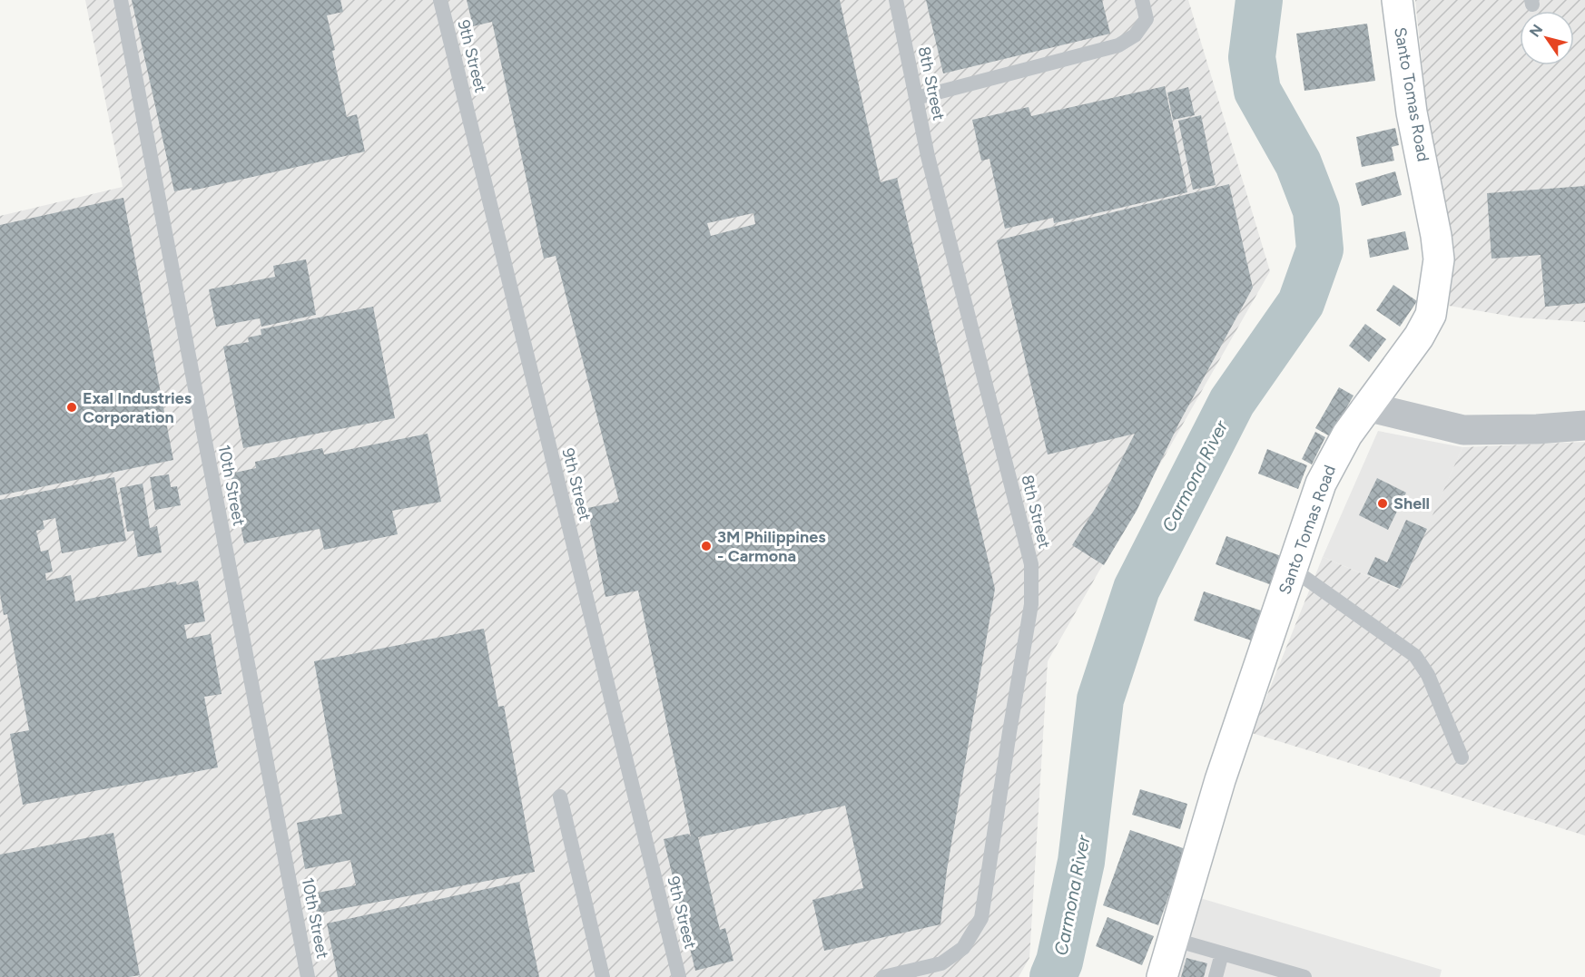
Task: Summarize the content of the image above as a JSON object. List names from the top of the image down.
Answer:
{
  "streets": {
    "street": ["Santo Tomas Road"],
    "lane": ["9th Street", "8th Street", "10th Street"]
  },
  "water": ["Carmona River"],
  "places": ["Exal Industries Corporation", "Shell", "3M Philippines - Carmona"],
  "north": "top left"
}
